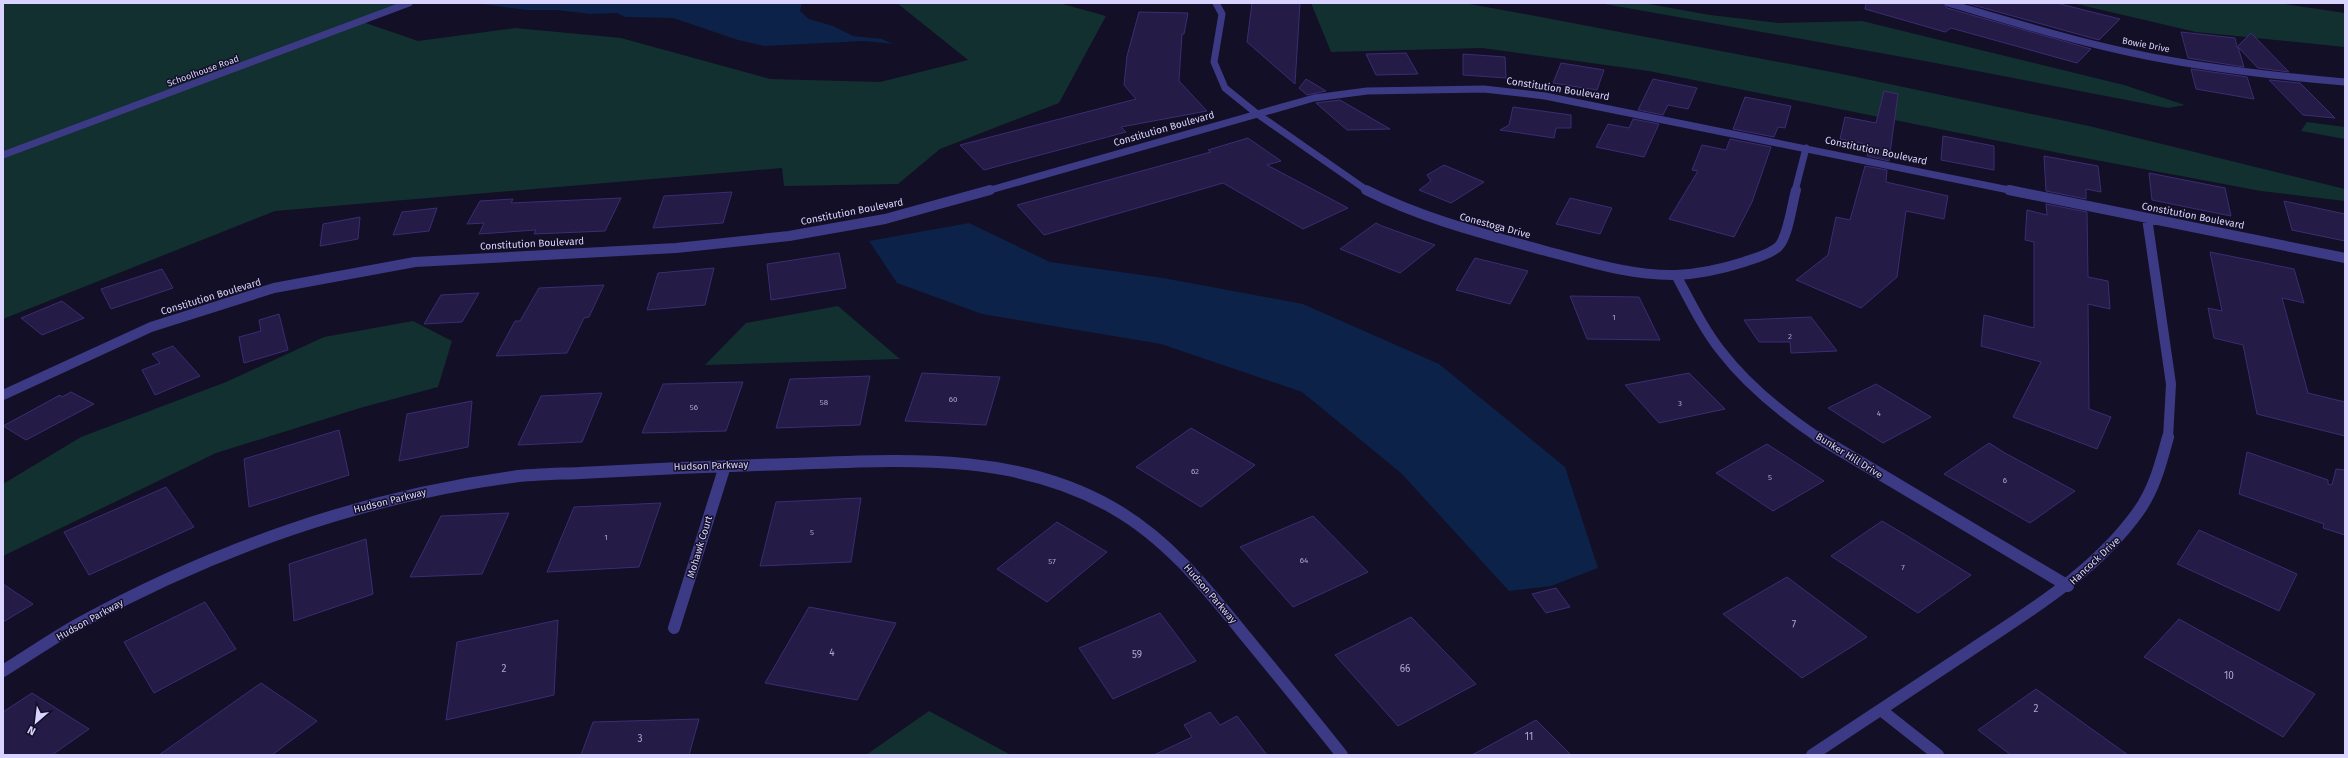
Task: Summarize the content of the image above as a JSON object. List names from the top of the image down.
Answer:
{
  "streets": {
    "street": [
      "Bowie Drive",
      "Schoolhouse Road",
      "Constitution Boulevard",
      "Conestoga Drive",
      "Bunker Hill Drive",
      "Hudson Parkway",
      "Mohawk Court",
      "Hancock Drive"
    ]
  },
  "crossings": [
    ["Constitution Boulevard", "Conestoga Drive"],
    ["Constitution Boulevard", "Hancock Drive"],
    ["Conestoga Drive", "Bunker Hill Drive"],
    ["Bunker Hill Drive", "Hancock Drive"],
    ["Hudson Parkway", "Mohawk Court"]
  ],
  "house_numbers": [
    "1",
    "2",
    "60",
    "58",
    "3",
    "56",
    "4",
    "62",
    "5",
    "6",
    "5",
    "1",
    "64",
    "57",
    "7",
    "7",
    "4",
    "59",
    "2",
    "66",
    "10",
    "2",
    "11",
    "3"
  ],
  "north": "bottom left"
}
